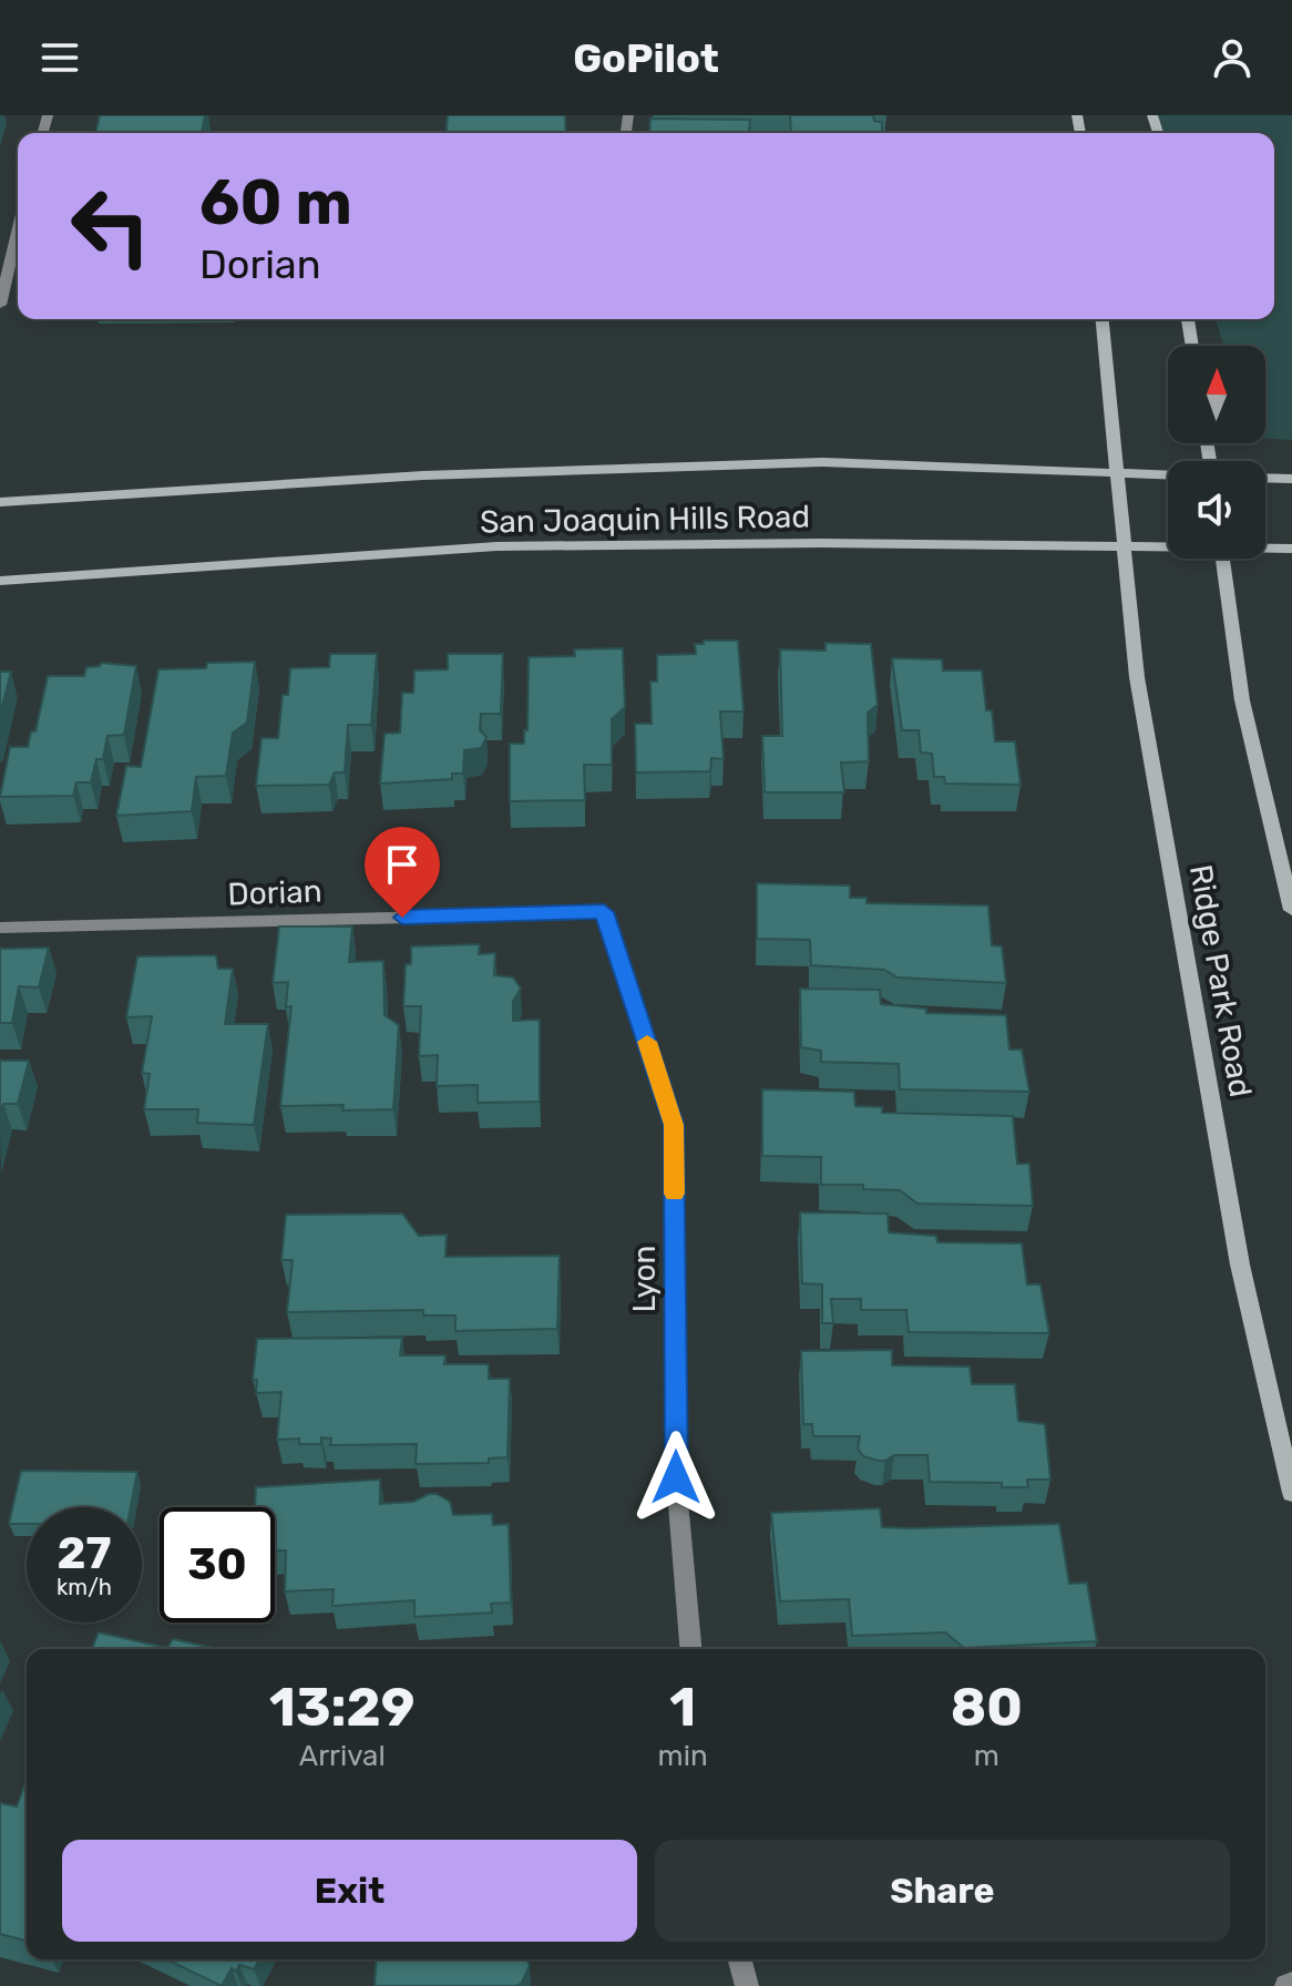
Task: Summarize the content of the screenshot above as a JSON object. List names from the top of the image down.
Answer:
{
  "streets": {
    "main road": ["San Joaquin Hills Road", "Ridge Park Road"],
    "street": ["Dorian", "Lyon"]
  },
  "crossings": [
    ["San Joaquin Hills Road", "Ridge Park Road"],
    ["Dorian", "Lyon"]
  ],
  "north": "top",
  "page": {
    "header": "GoPilot",
    "turn": ["60 m", "Dorian"],
    "speed": "27 km/h",
    "limit": "30",
    "eta": [
      "13:29",
      "Arrival",
      "1",
      "min",
      "80",
      "m"
    ],
    "buttons": ["Exit", "Share"]
  }
}
